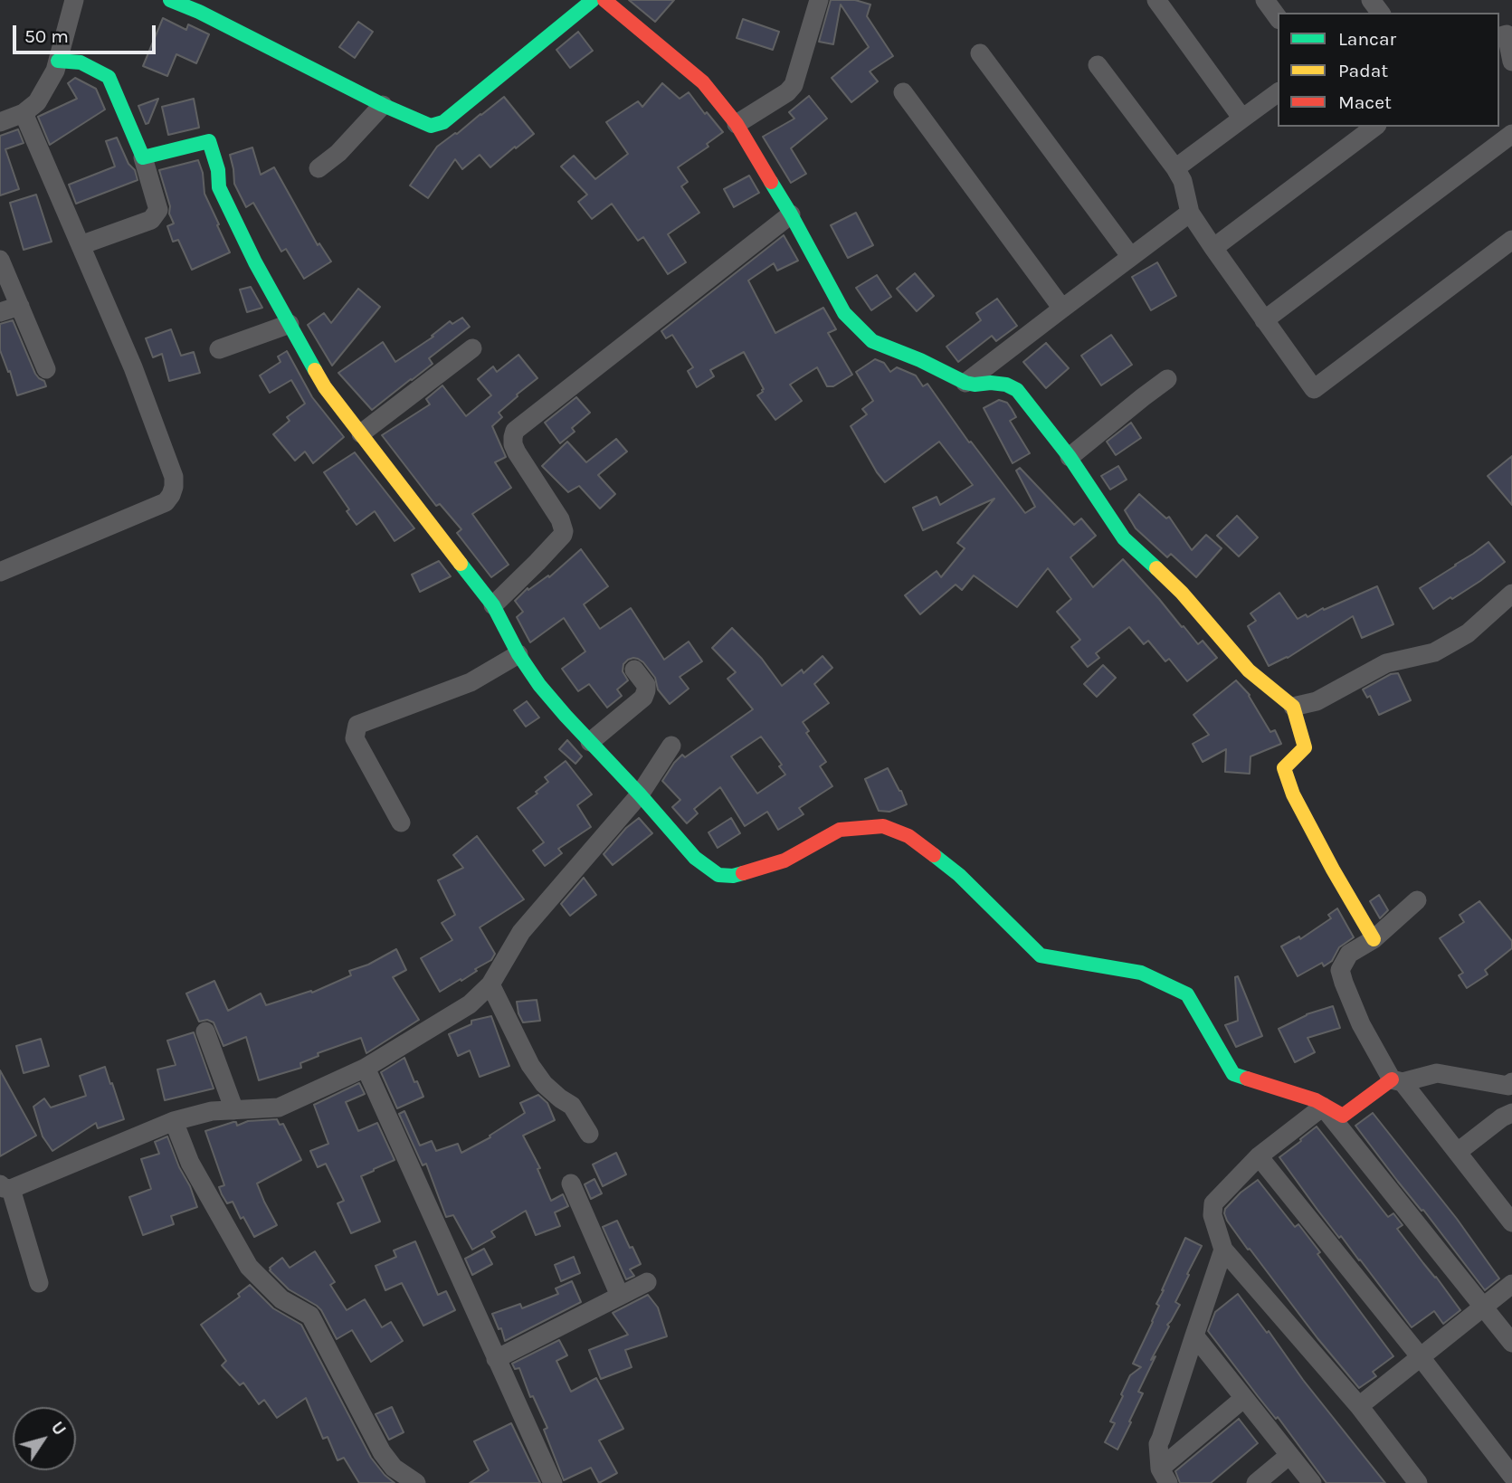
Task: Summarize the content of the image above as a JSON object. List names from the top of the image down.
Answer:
{
  "legend": ["Lancar", "Padat", "Macet"],
  "scale_bar": "50 m",
  "north": "top right"
}
